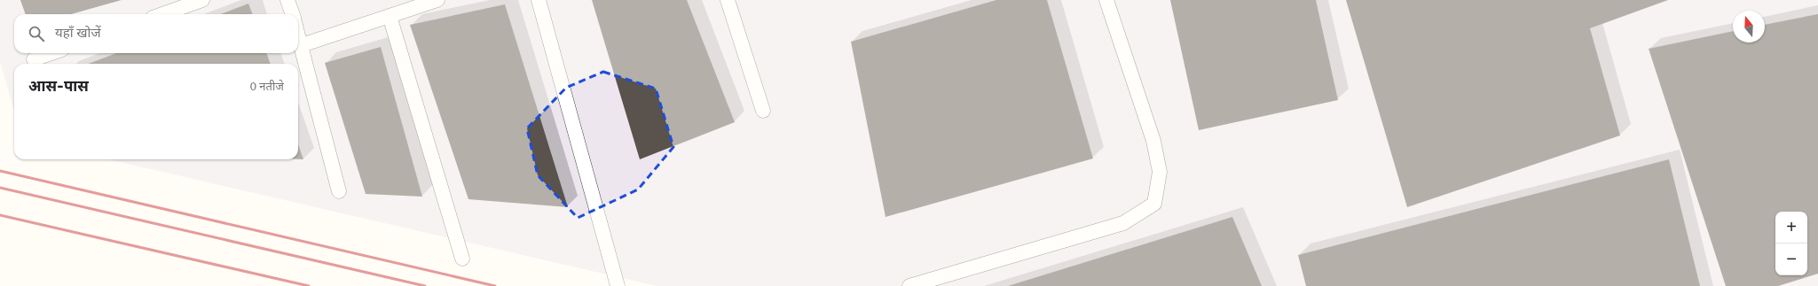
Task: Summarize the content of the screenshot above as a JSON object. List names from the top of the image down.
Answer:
{
  "north": "top",
  "page": {
    "search": "यहाँ खोजें",
    "heading": ["आस-पास", "0 नतीजे"],
    "map_buttons": ["+", "−"]
  }
}
